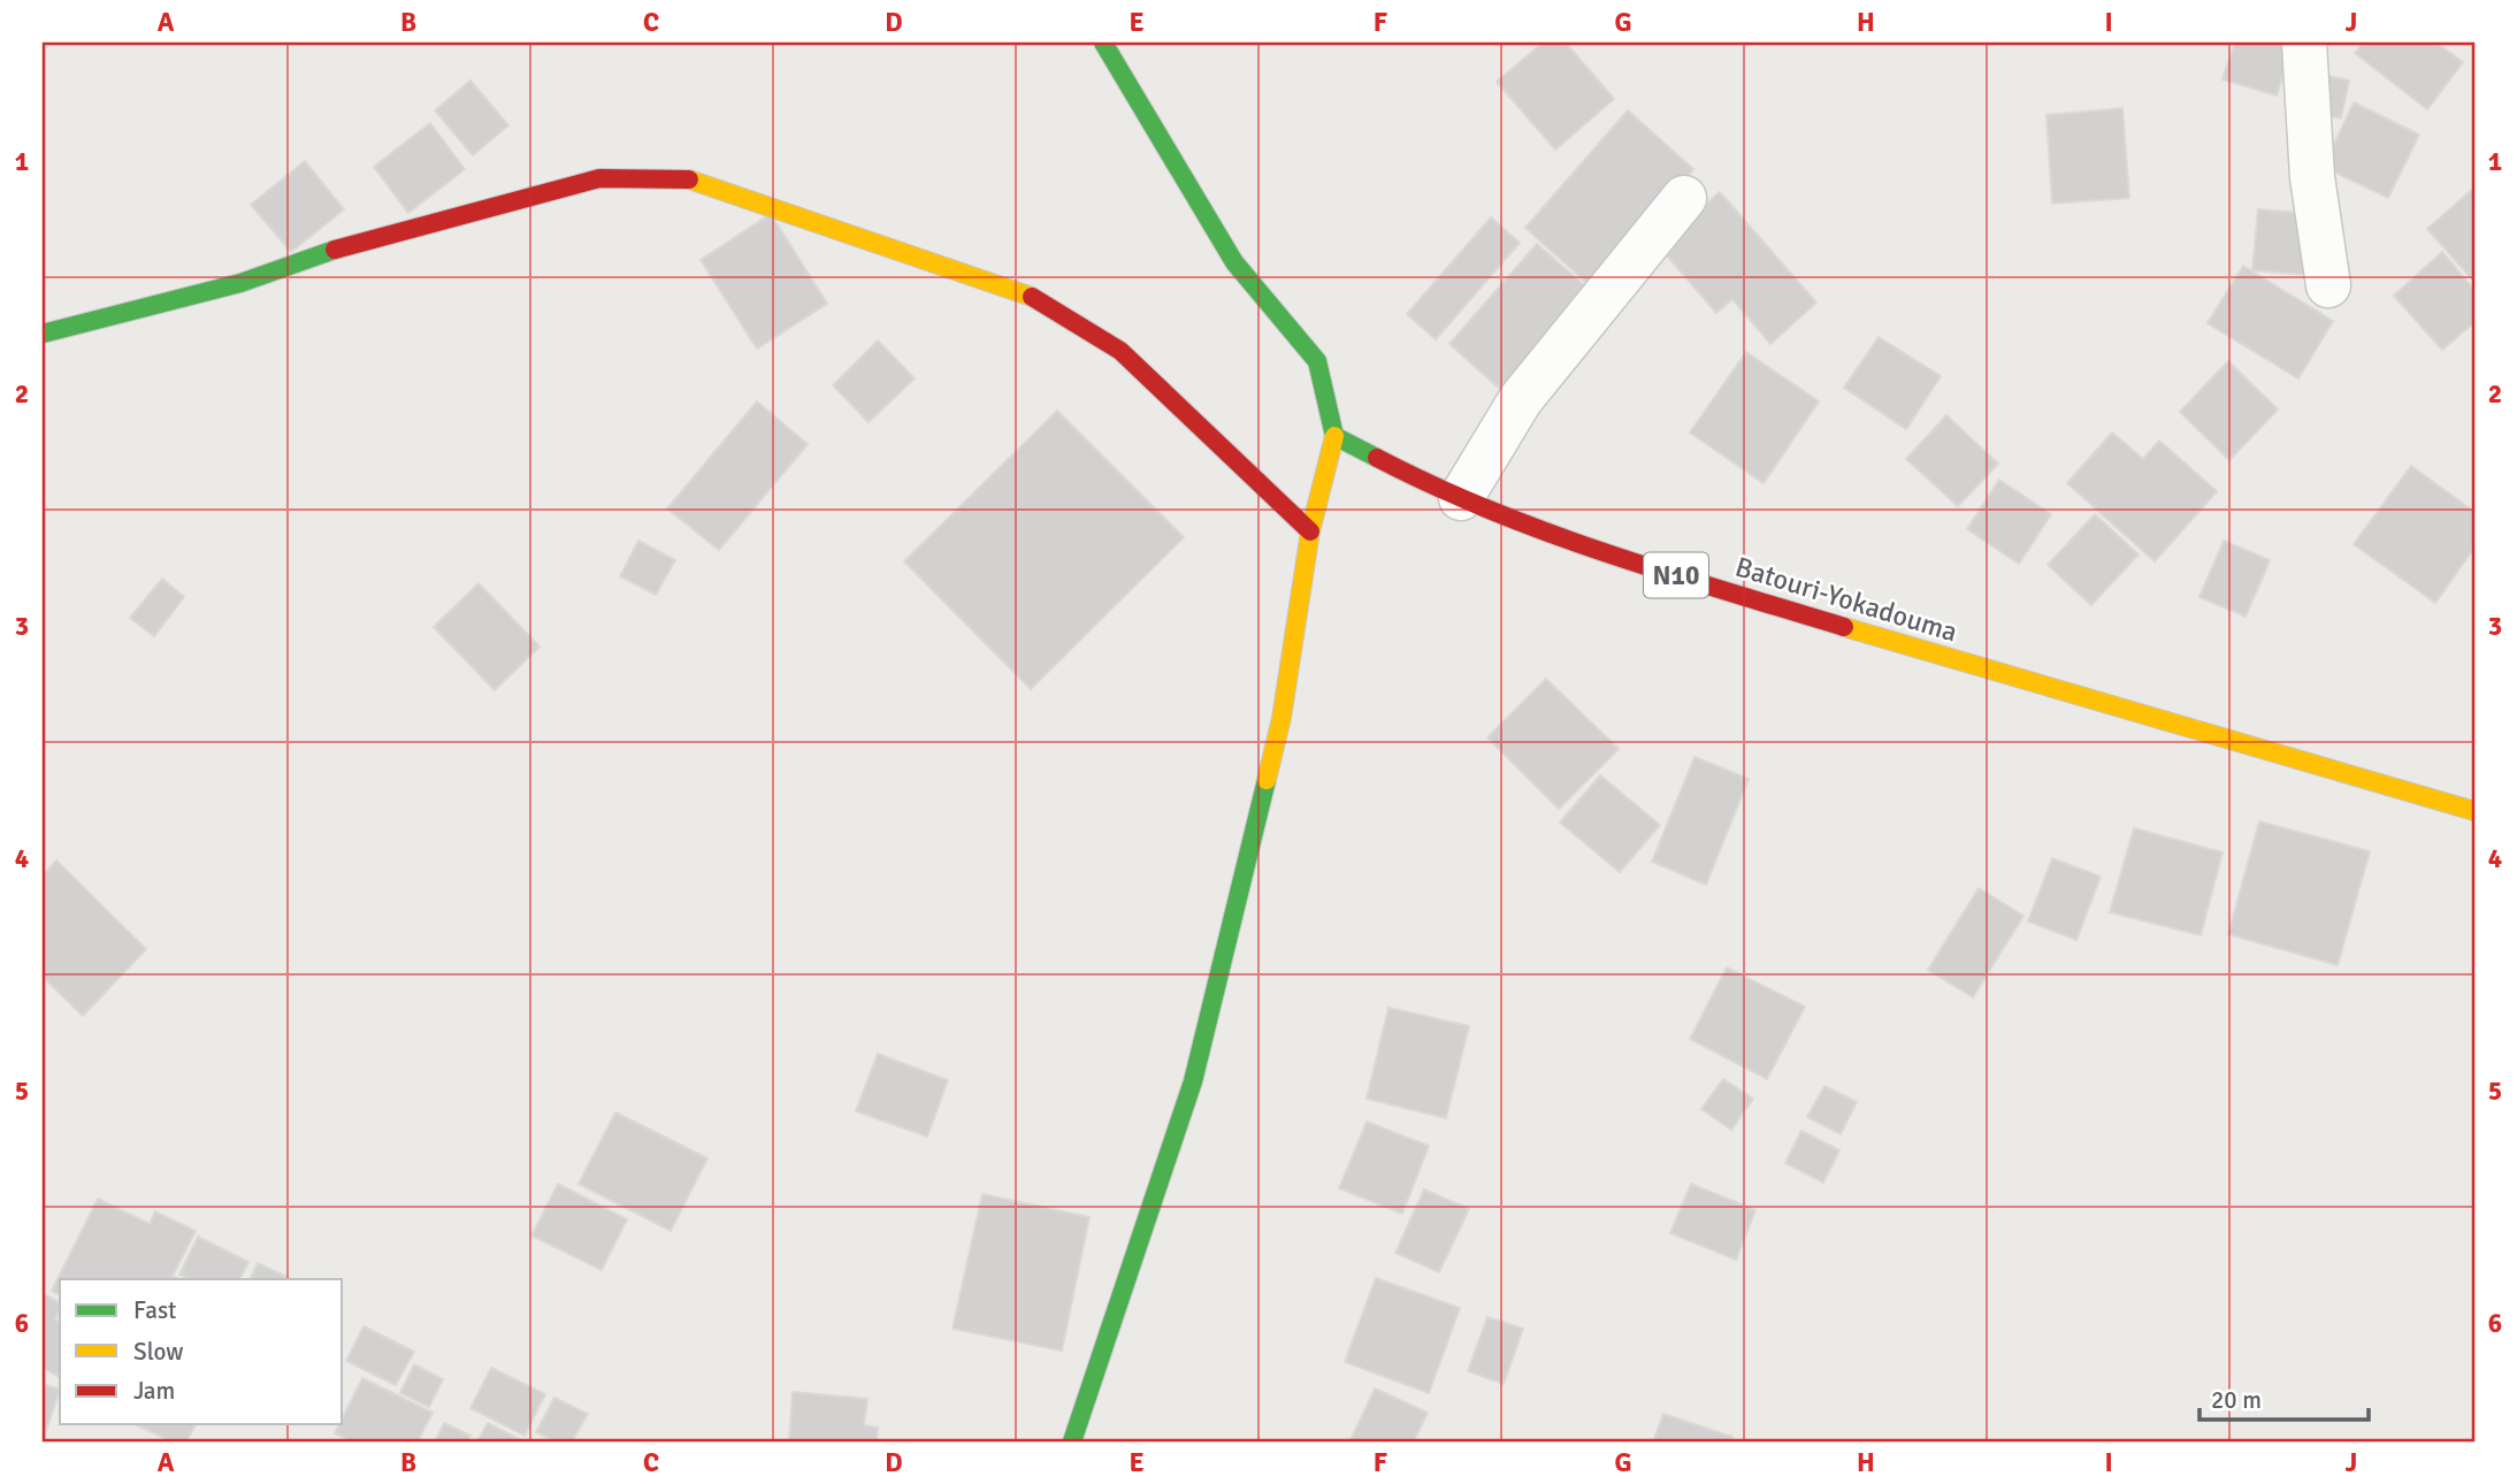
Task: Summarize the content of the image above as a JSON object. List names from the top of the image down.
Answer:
{
  "streets": {
    "main road": ["N10", "Batouri-Yokadouma"]
  },
  "legend": ["Fast", "Slow", "Jam"],
  "scale_bar": "20 m",
  "grid": {
    "columns": [
      "A",
      "B",
      "C",
      "D",
      "E",
      "F",
      "G",
      "H",
      "I",
      "J"
    ],
    "rows": [
      "1",
      "2",
      "3",
      "4",
      "5",
      "6"
    ]
  }
}
